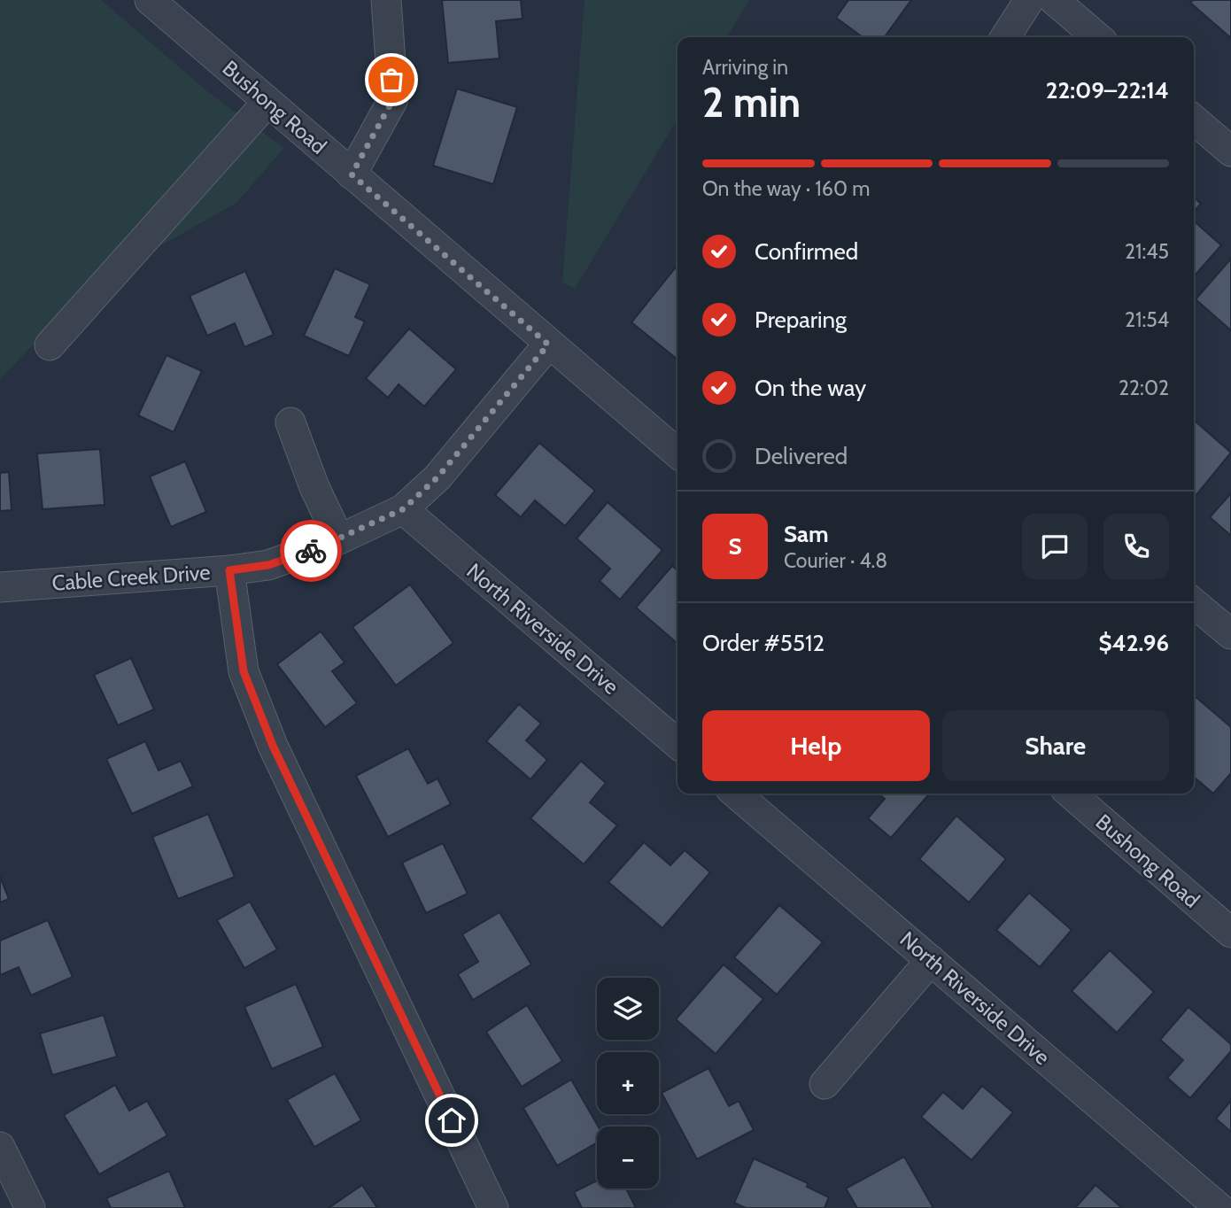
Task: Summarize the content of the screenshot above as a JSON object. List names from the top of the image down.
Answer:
{
  "streets": {
    "street": ["Bushong Road", "Cable Creek Drive", "North Riverside Drive"]
  },
  "crossings": [
    ["Bushong Road", "Cable Creek Drive"],
    ["Cable Creek Drive", "North Riverside Drive"]
  ],
  "page": {
    "heading": ["2 min", "Arriving in", "22:09–22:14"],
    "panel": [
      "Sam",
      "Courier · 4.8",
      "Order #5512",
      "$42.96"
    ],
    "bar": "On the way · 160 m",
    "list": [
      ["Confirmed", "21:45"],
      ["Preparing", "21:54"],
      ["On the way", "22:02"],
      "Delivered"
    ],
    "round": "S",
    "buttons": ["Help", "Share"],
    "map_buttons": ["+", "−"]
  }
}
